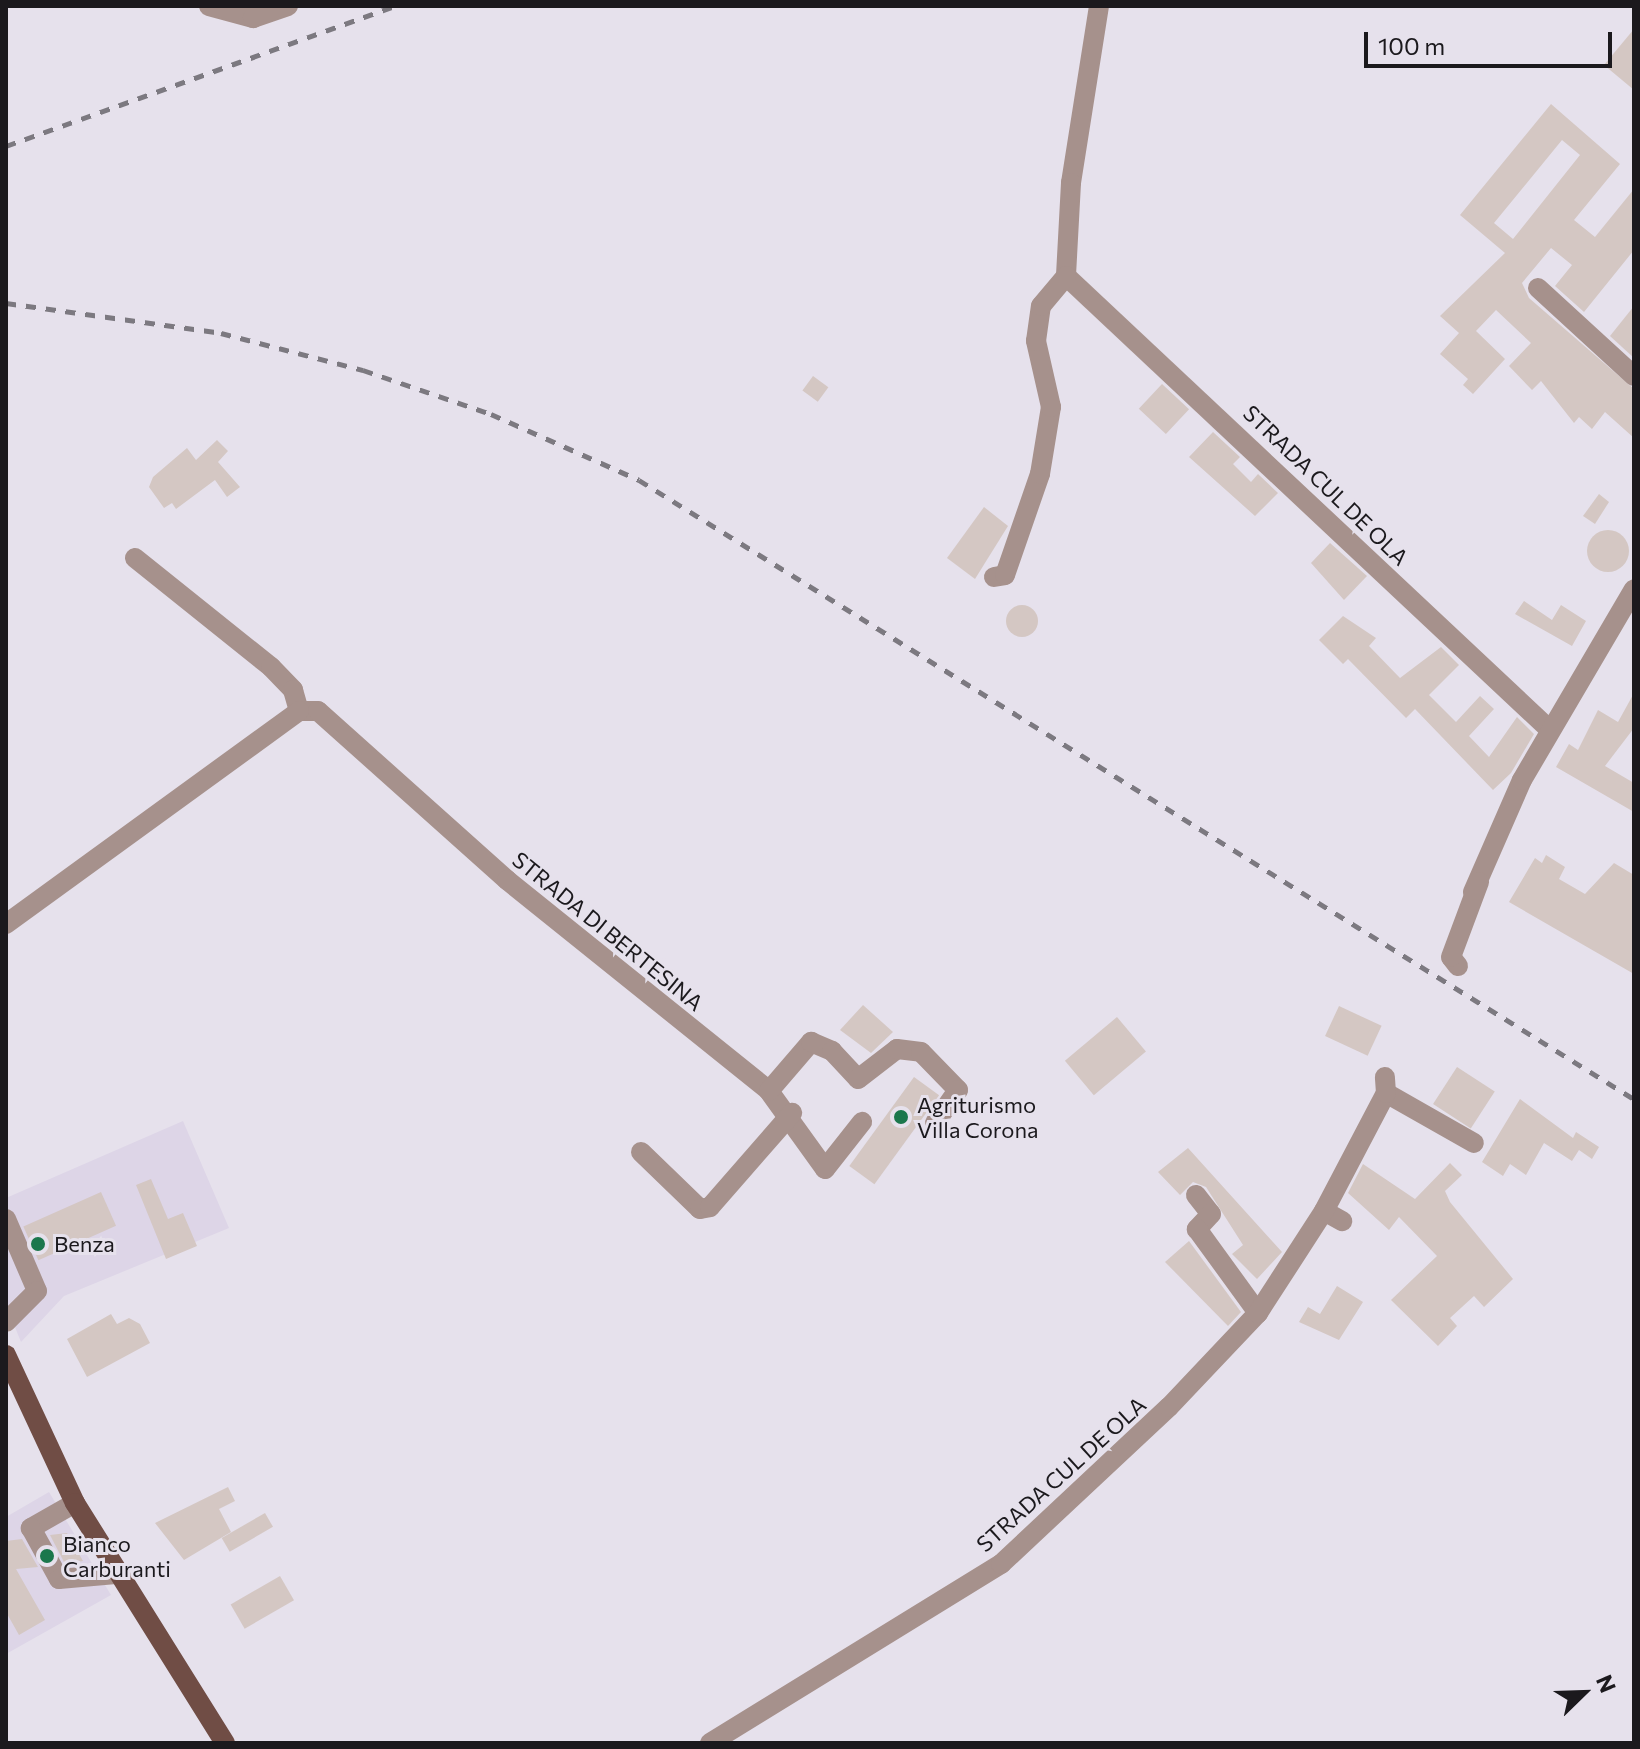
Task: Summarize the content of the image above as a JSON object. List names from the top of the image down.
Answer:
{
  "streets": {
    "street": ["STRADA CUL DE OLA", "STRADA DI BERTESINA"]
  },
  "places": ["Agriturismo Villa Corona", "Benza", "Bianco Carburanti"],
  "scale_bar": "100 m",
  "north": "top right"
}
